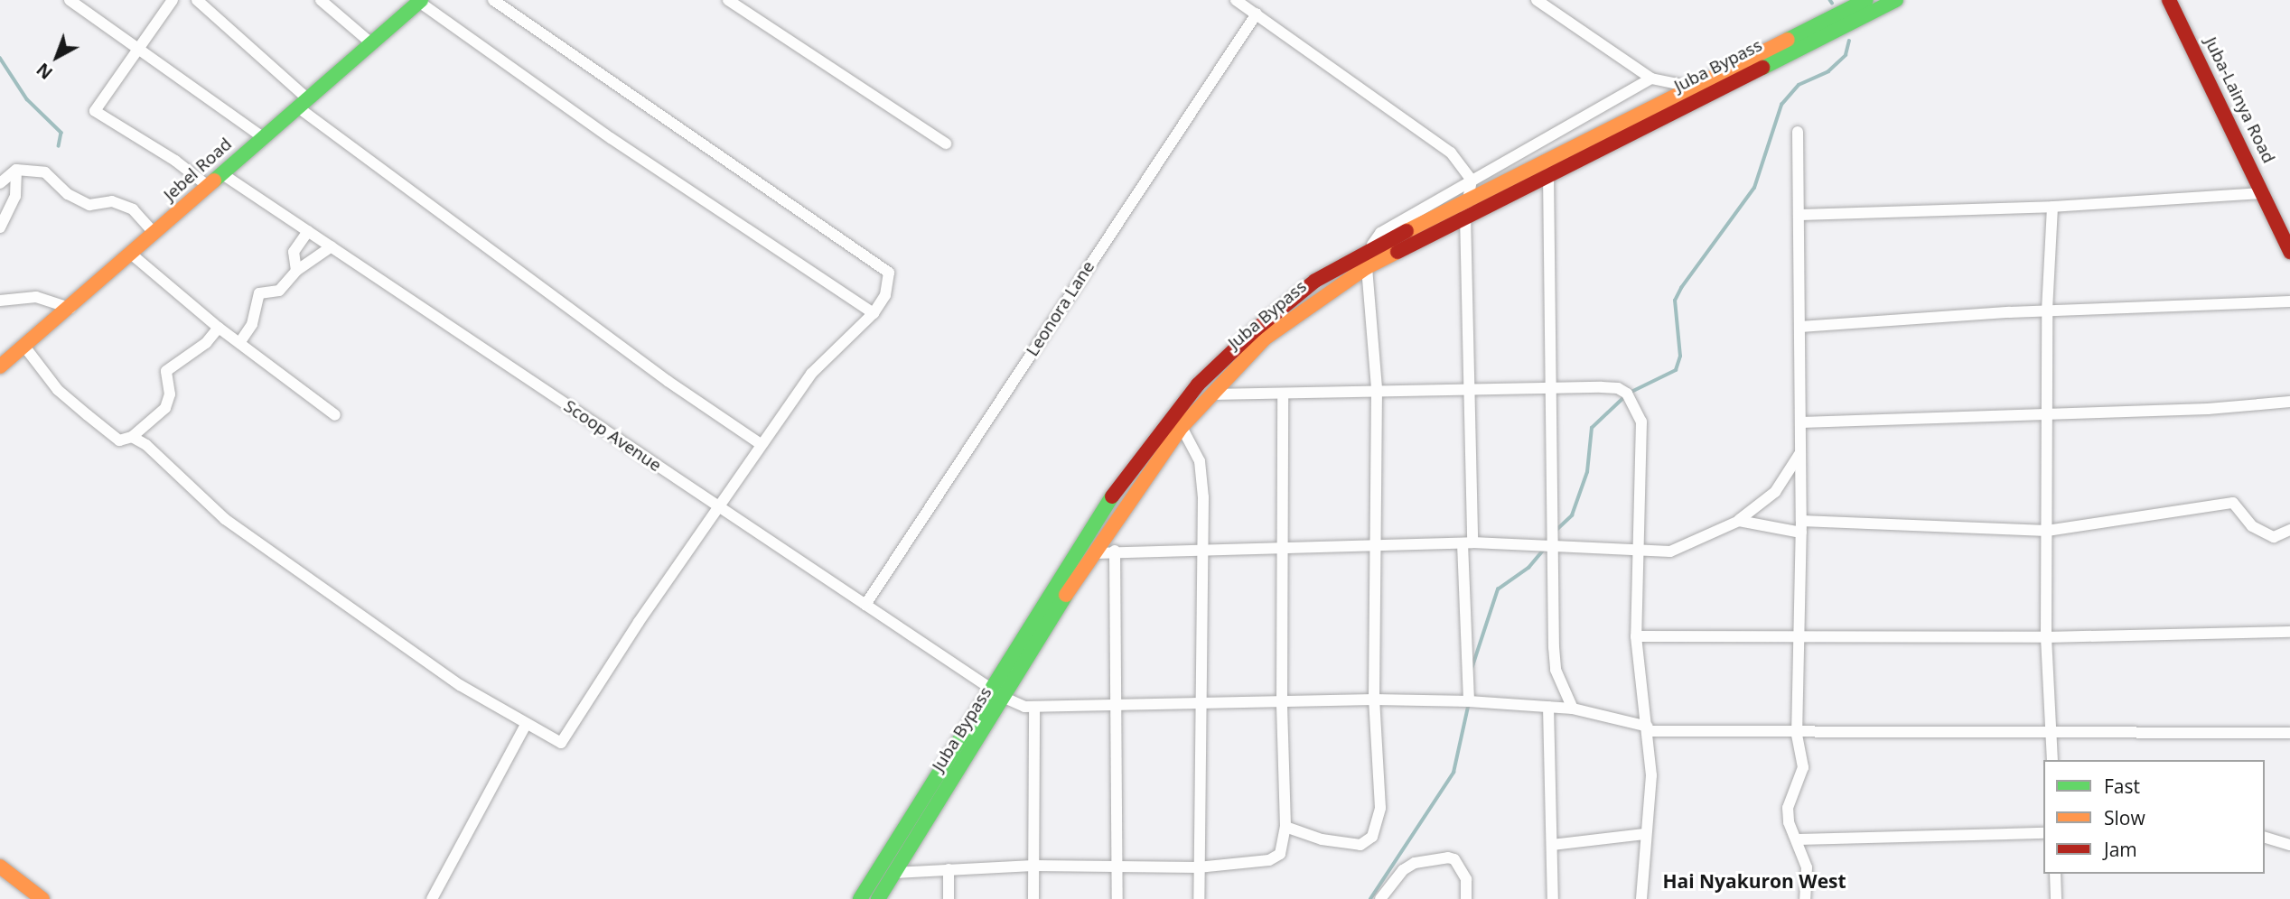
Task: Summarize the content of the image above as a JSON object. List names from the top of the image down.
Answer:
{
  "streets": {
    "main road": ["Juba Bypass", "Juba-Lainya Road", "Jebel Road"],
    "street": ["Leonora Lane", "Scoop Avenue"]
  },
  "crossings": [
    ["Juba Bypass", "Scoop Avenue"],
    ["Jebel Road", "Scoop Avenue"],
    ["Leonora Lane", "Scoop Avenue"]
  ],
  "districts": ["Hai Nyakuron West"],
  "legend": ["Fast", "Slow", "Jam"],
  "north": "bottom left"
}
